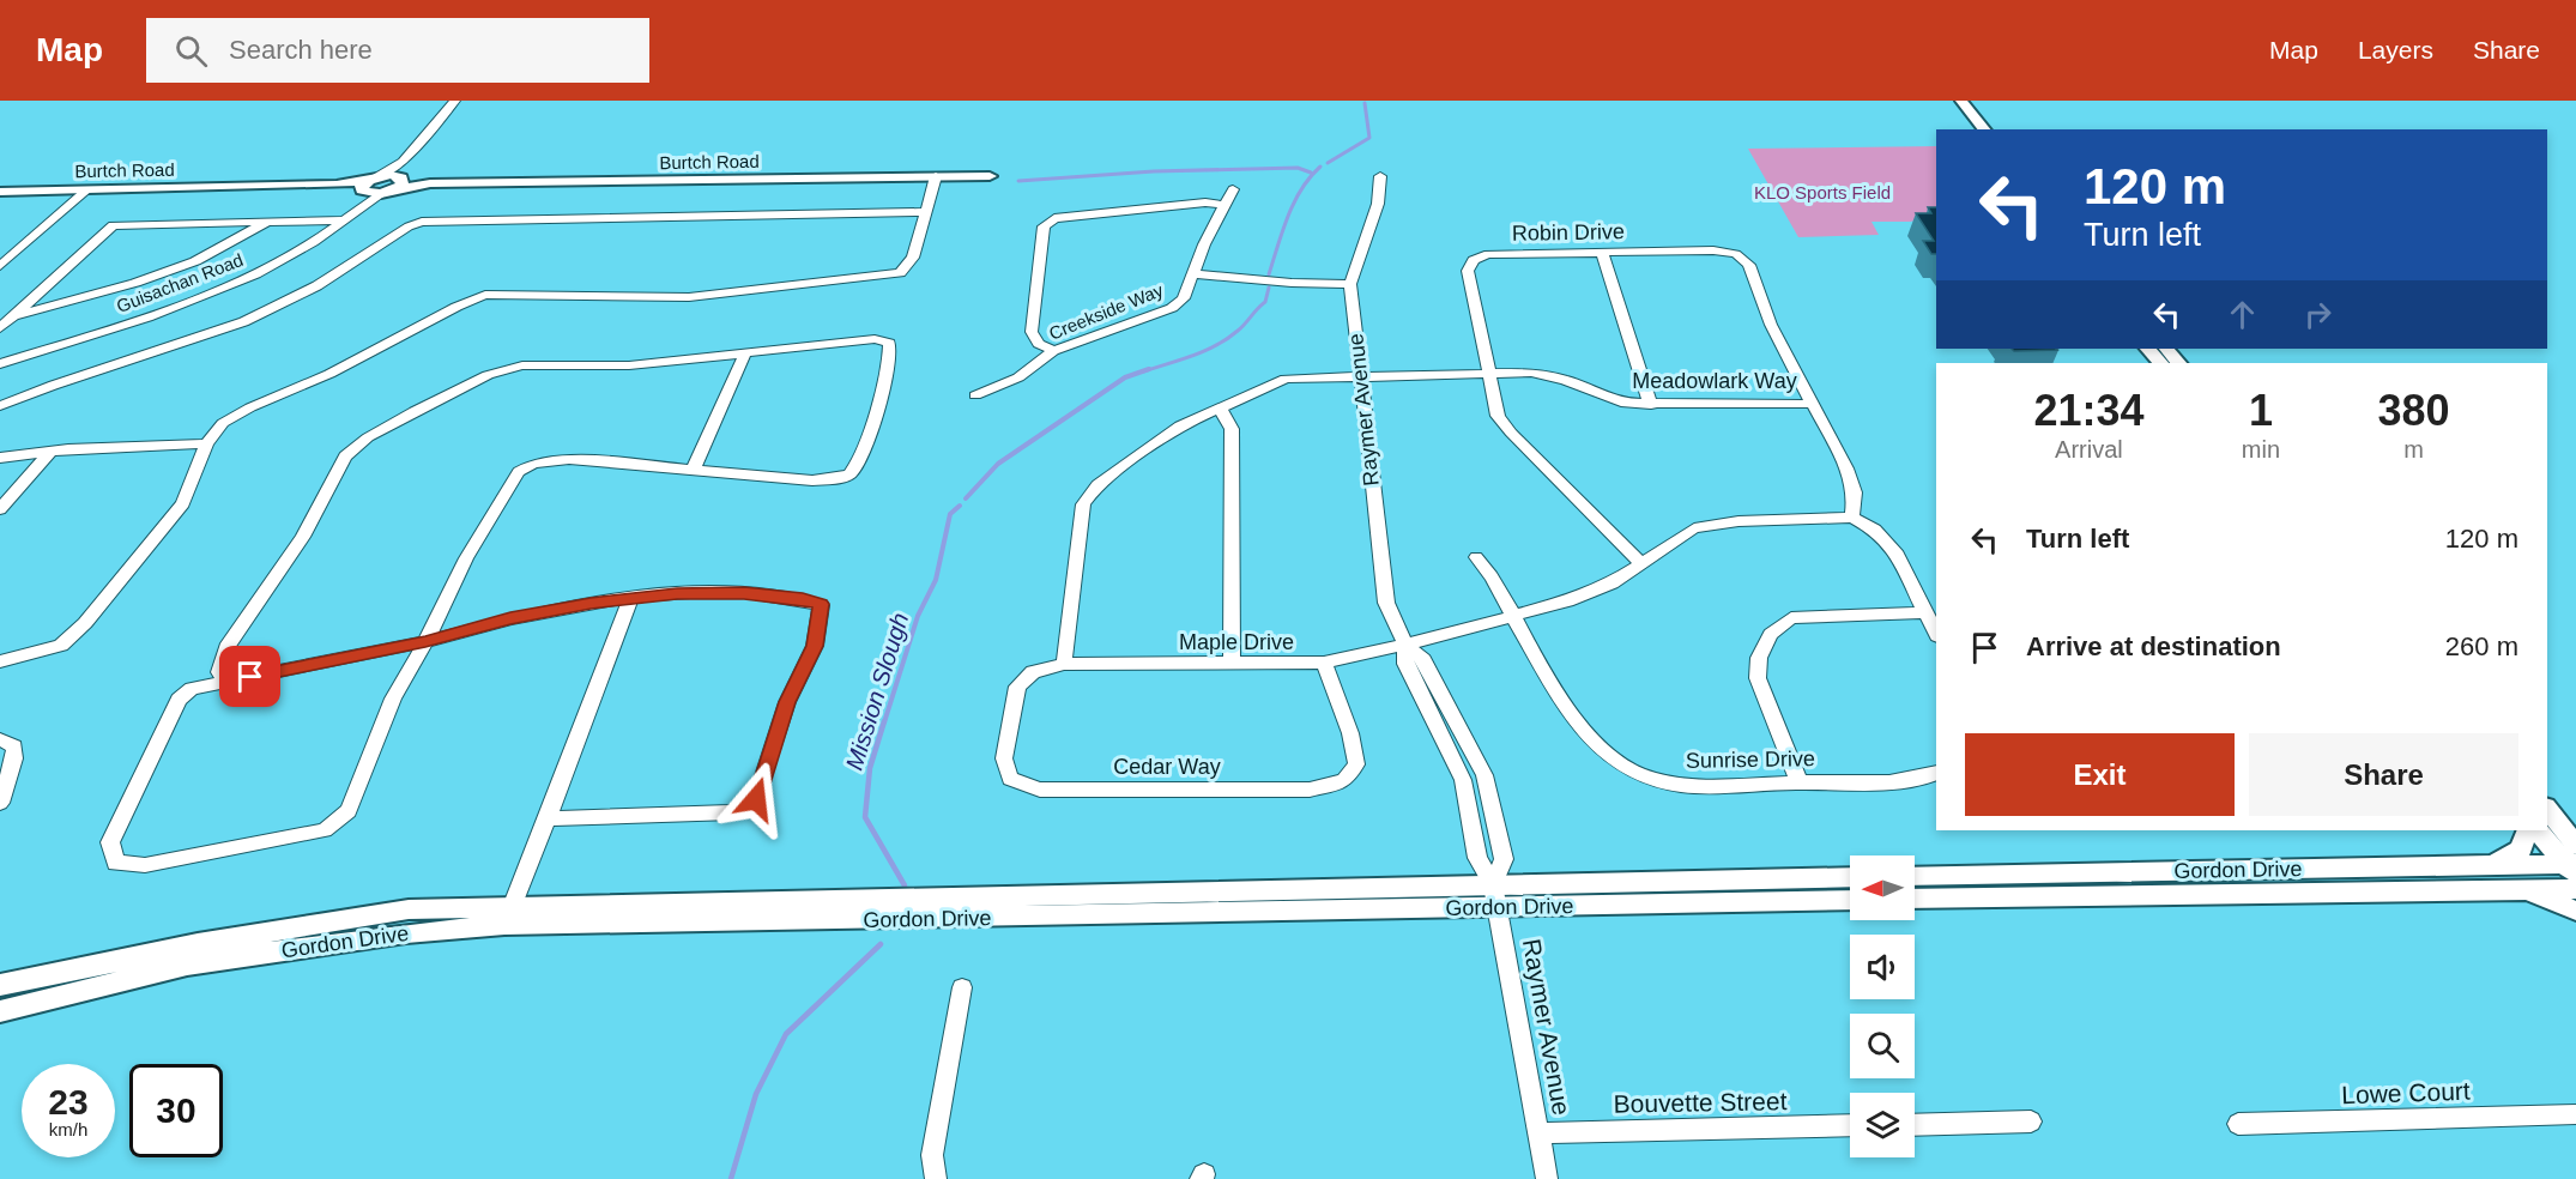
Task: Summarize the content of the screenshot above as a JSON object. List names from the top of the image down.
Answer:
{
  "streets": {
    "main road": ["Burtch Road", "Gordon Drive"],
    "street": [
      "Robin Drive",
      "Guisachan Road",
      "Creekside Way",
      "Meadowlark Way",
      "Raymer Avenue",
      "Maple Drive",
      "Sunrise Drive",
      "Cedar Way",
      "Lowe Court",
      "Bouvette Street"
    ]
  },
  "crossings": [
    ["Robin Drive", "Meadowlark Way"],
    ["Meadowlark Way", "Raymer Avenue"],
    ["Meadowlark Way", "Maple Drive"],
    ["Meadowlark Way", "Cedar Way"],
    ["Raymer Avenue", "Maple Drive"],
    ["Raymer Avenue", "Gordon Drive"],
    ["Raymer Avenue", "Bouvette Street"],
    ["Maple Drive", "Cedar Way"]
  ],
  "water": ["Mission Slough"],
  "parks": ["KLO Sports Field"],
  "north": "left",
  "page": {
    "header": "Map",
    "search": "Search here",
    "nav": ["Map", "Layers", "Share"],
    "turn": ["120 m", "Turn left"],
    "eta": [
      "21:34",
      "Arrival",
      "1",
      "min",
      "380",
      "m"
    ],
    "list": [
      {
        "name": "Turn left",
        "value": "120 m"
      },
      {
        "name": "Arrive at destination",
        "value": "260 m"
      }
    ],
    "buttons": ["Exit", "Share"],
    "speed": "23 km/h",
    "limit": "30"
  }
}
